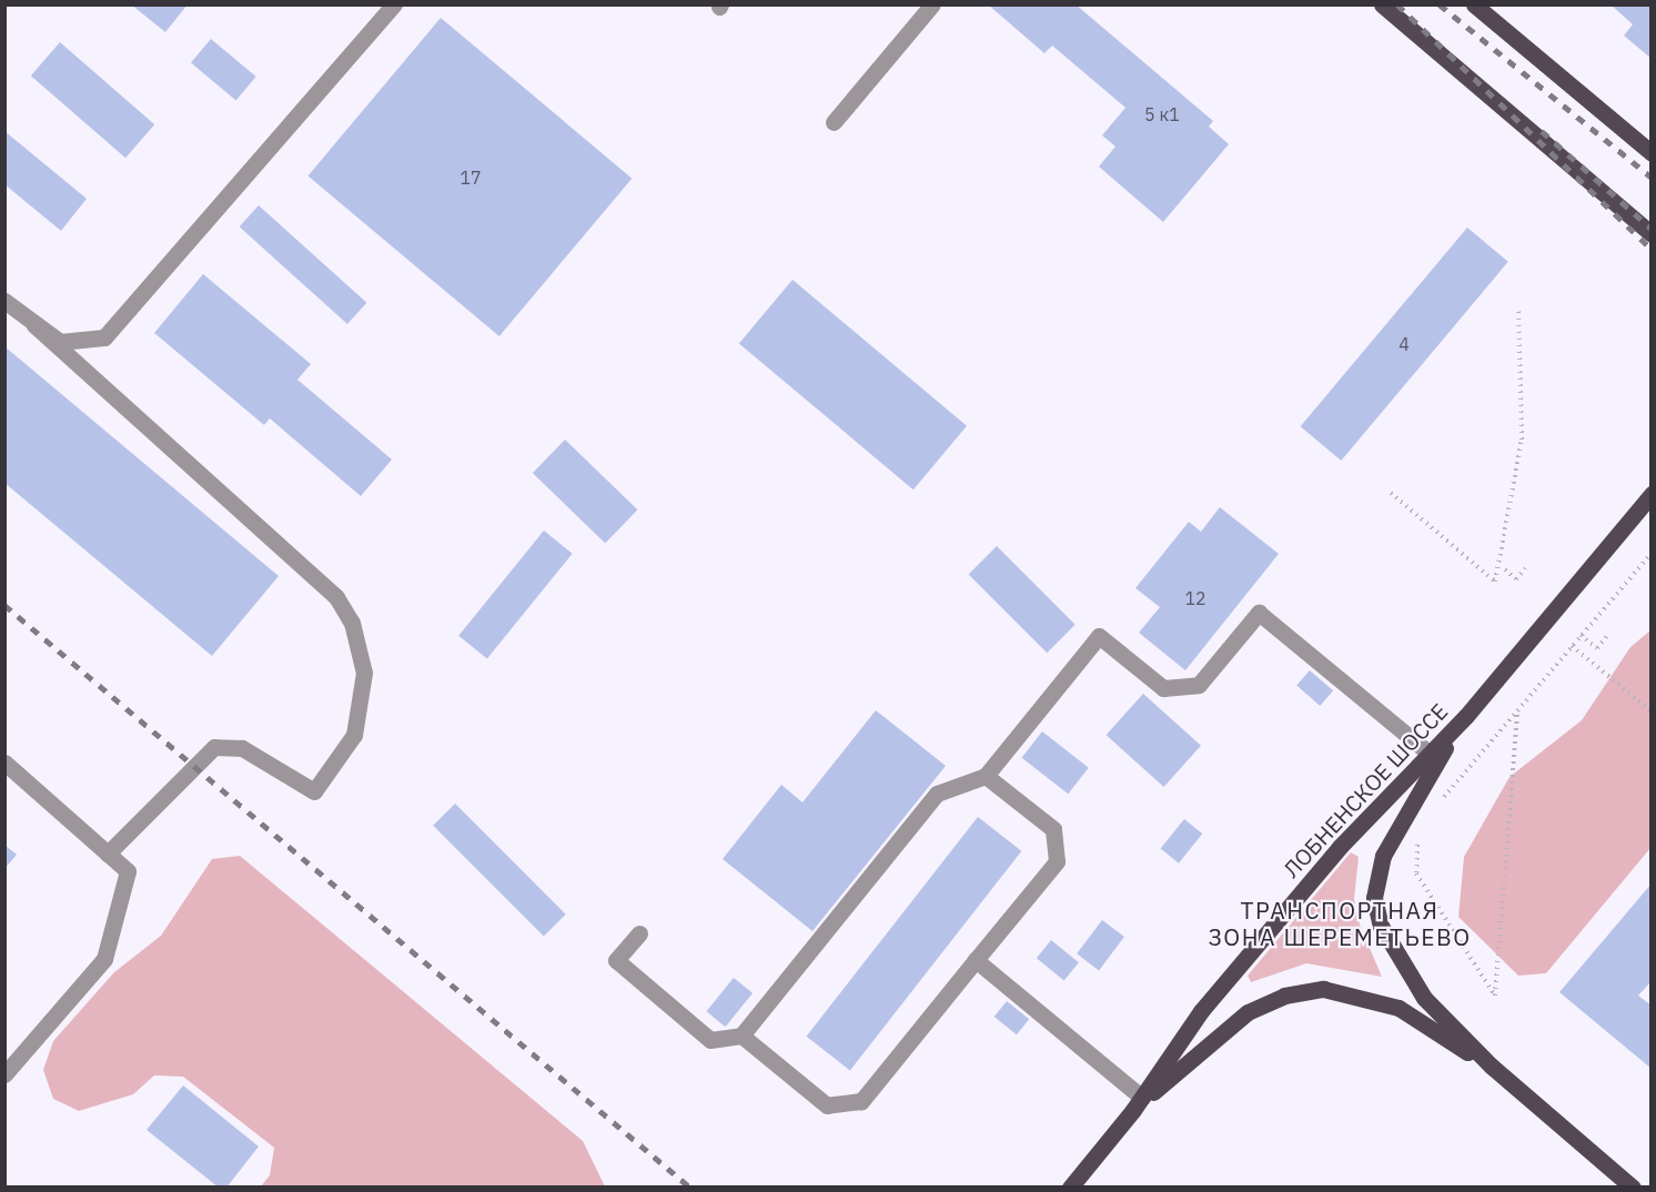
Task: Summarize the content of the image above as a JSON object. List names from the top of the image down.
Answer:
{
  "streets": {
    "main road": ["ЛОБНЕНСКОЕ ШОССЕ"]
  },
  "districts": ["ТРАНСПОРТНАЯ ЗОНА ШЕРЕМЕТЬЕВО"],
  "house_numbers": [
    "5 к1",
    "17",
    "4",
    "12"
  ]
}
